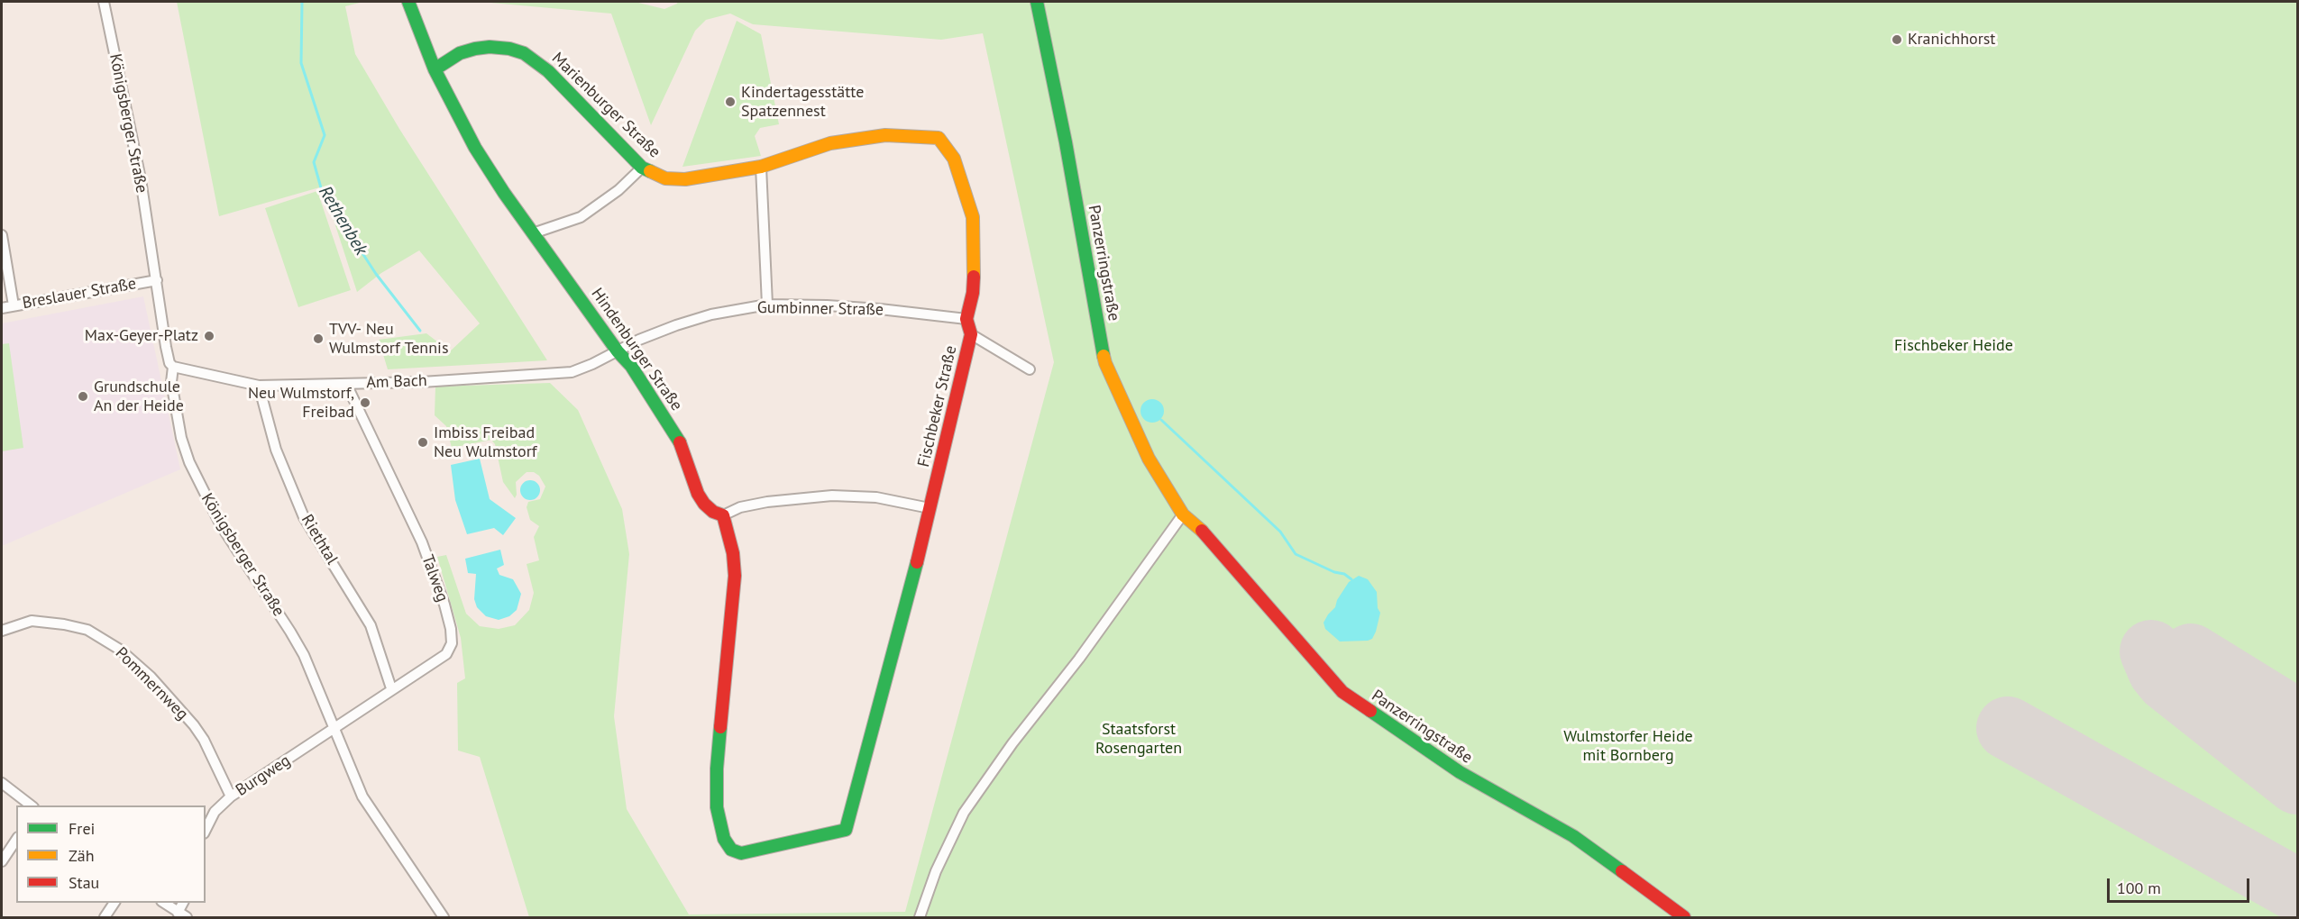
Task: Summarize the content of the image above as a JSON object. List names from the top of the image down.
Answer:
{
  "streets": {
    "street": [
      "Marienburger Straße",
      "Königsberger Straße",
      "Panzerringstraße",
      "Breslauer Straße",
      "Gumbinner Straße",
      "Hindenburger Straße",
      "Am Bach",
      "Fischbeker Straße",
      "Riethtal",
      "Talweg",
      "Pommernweg",
      "Burgweg"
    ]
  },
  "crossings": [
    ["Marienburger Straße", "Hindenburger Straße"],
    ["Marienburger Straße", "Fischbeker Straße"],
    ["Königsberger Straße", "Breslauer Straße"],
    ["Königsberger Straße", "Am Bach"],
    ["Königsberger Straße", "Talweg"],
    ["Königsberger Straße", "Burgweg"],
    ["Gumbinner Straße", "Hindenburger Straße"],
    ["Gumbinner Straße", "Am Bach"],
    ["Gumbinner Straße", "Fischbeker Straße"],
    ["Hindenburger Straße", "Am Bach"],
    ["Hindenburger Straße", "Fischbeker Straße"],
    ["Am Bach", "Riethtal"],
    ["Am Bach", "Talweg"],
    ["Riethtal", "Talweg"],
    ["Talweg", "Burgweg"],
    ["Pommernweg", "Burgweg"]
  ],
  "water": ["Rethenbek"],
  "parks": ["Fischbeker Heide", "Staatsforst Rosengarten", "Wulmstorfer Heide mit Bornberg"],
  "places": [
    "Kranichhorst",
    "Kindertagesstätte Spatzennest",
    "Max-Geyer-Platz",
    "TVV- Neu Wulmstorf Tennis",
    "Grundschule An der Heide",
    "Neu Wulmstorf, Freibad",
    "Imbiss Freibad Neu Wulmstorf"
  ],
  "legend": ["Frei", "Zäh", "Stau"],
  "scale_bar": "100 m"
}
